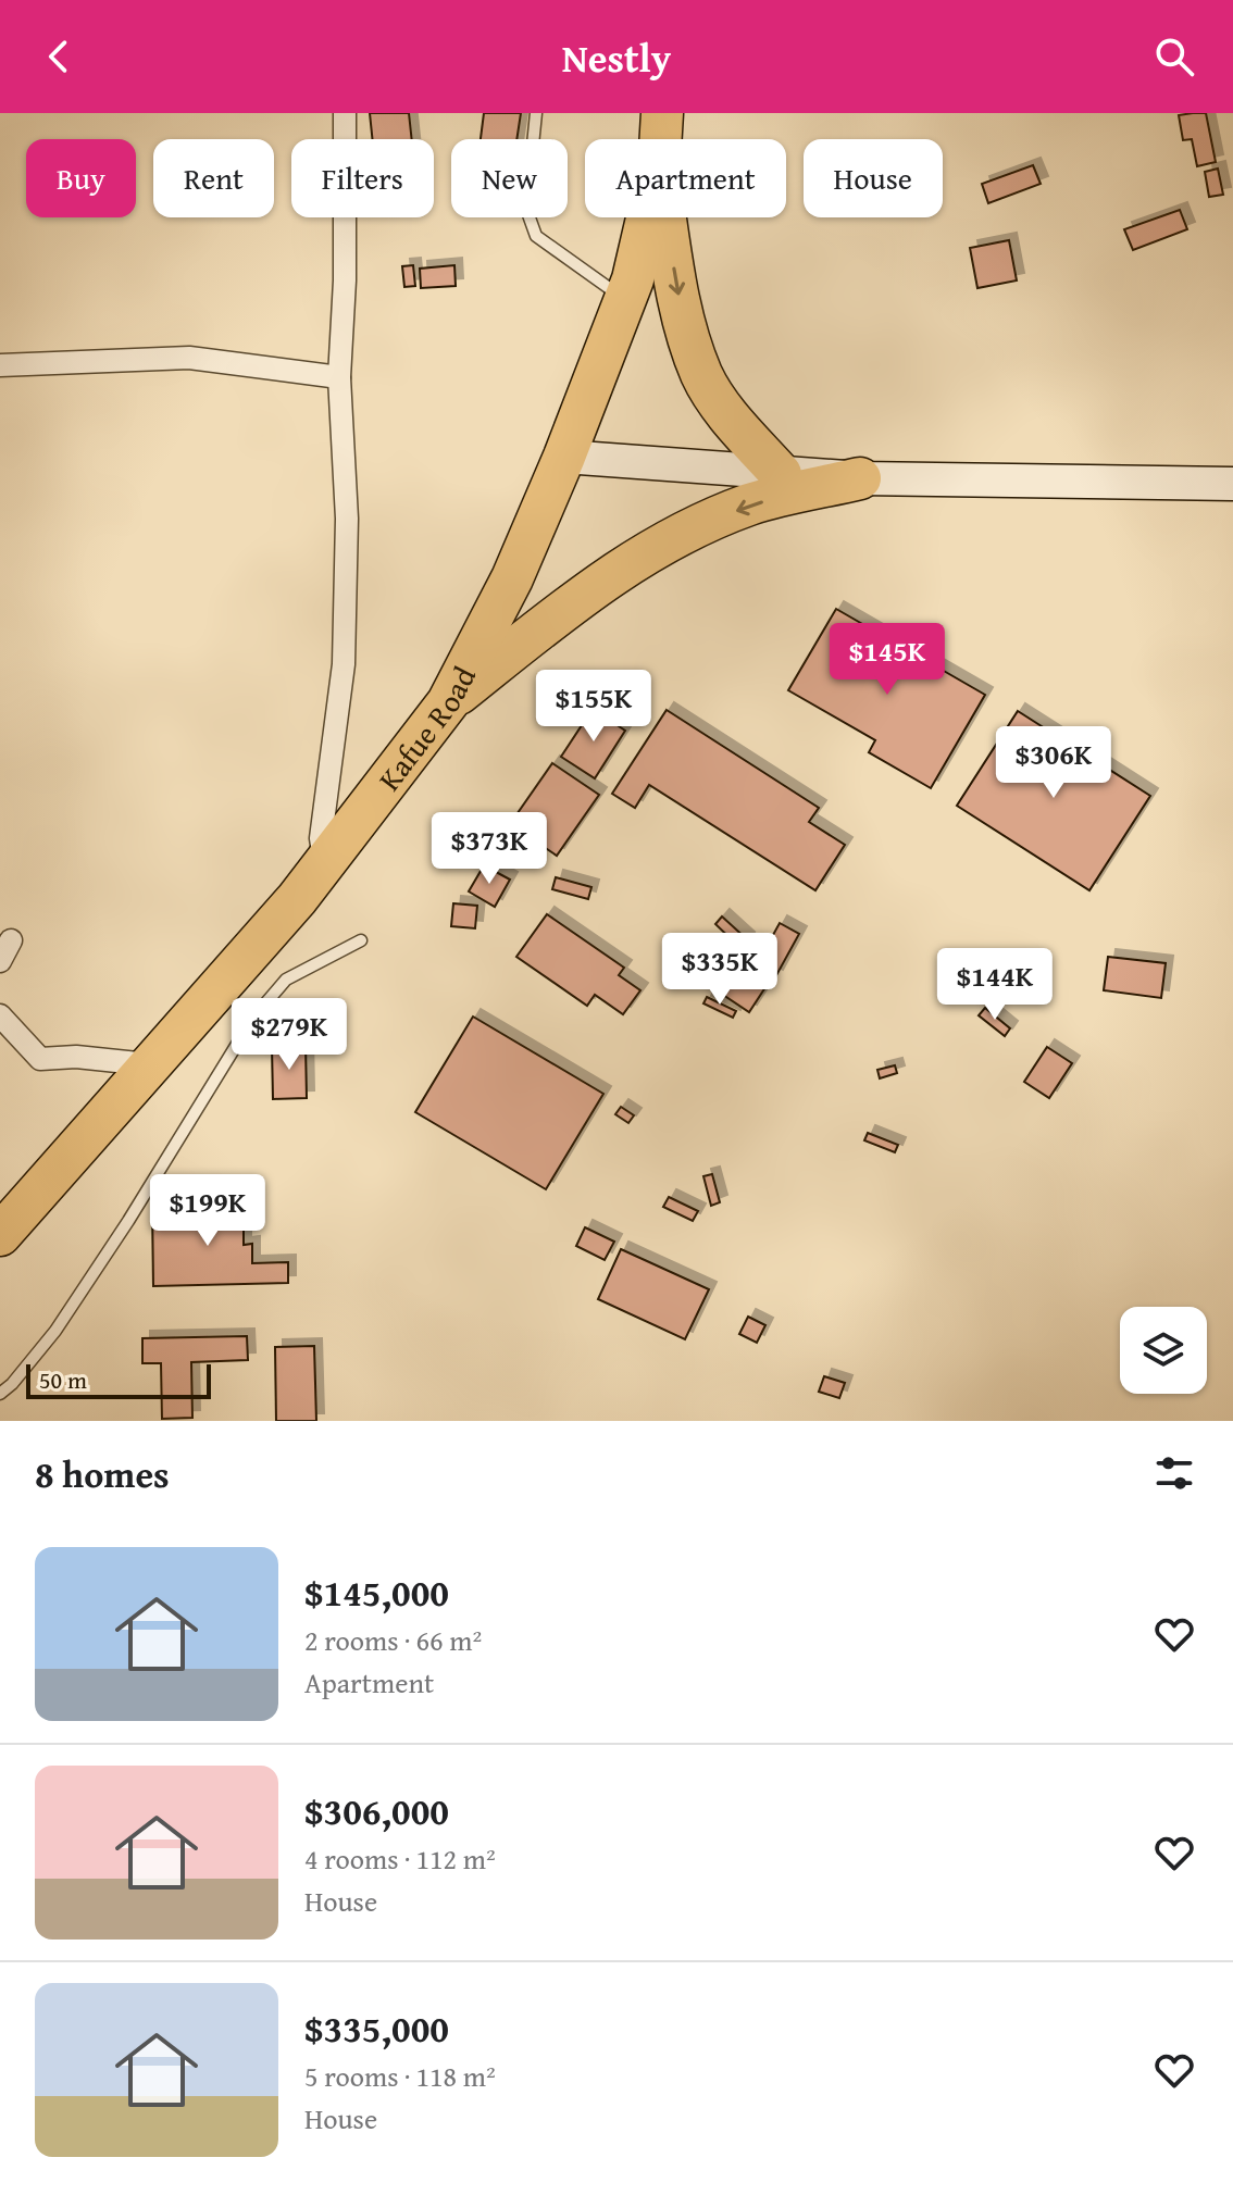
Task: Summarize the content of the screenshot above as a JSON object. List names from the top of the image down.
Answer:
{
  "streets": {
    "highway": ["Kafue Road"]
  },
  "scale_bar": "50 m",
  "page": {
    "header": "Nestly",
    "chip": [
      "Buy",
      "Rent",
      "Filters",
      "New",
      "Apartment",
      "House"
    ],
    "price": [
      "$145K",
      "$155K",
      "$306K",
      "$373K",
      "$335K",
      "$144K",
      "$279K",
      "$199K"
    ],
    "scale": "50 m",
    "heading": "8 homes",
    "list": [
      {
        "name": "$145,000",
        "note": "2 rooms · 66 m² · Apartment"
      },
      {
        "name": "$306,000",
        "note": "4 rooms · 112 m² · House"
      },
      {
        "name": "$335,000",
        "note": "5 rooms · 118 m² · House"
      }
    ]
  }
}
